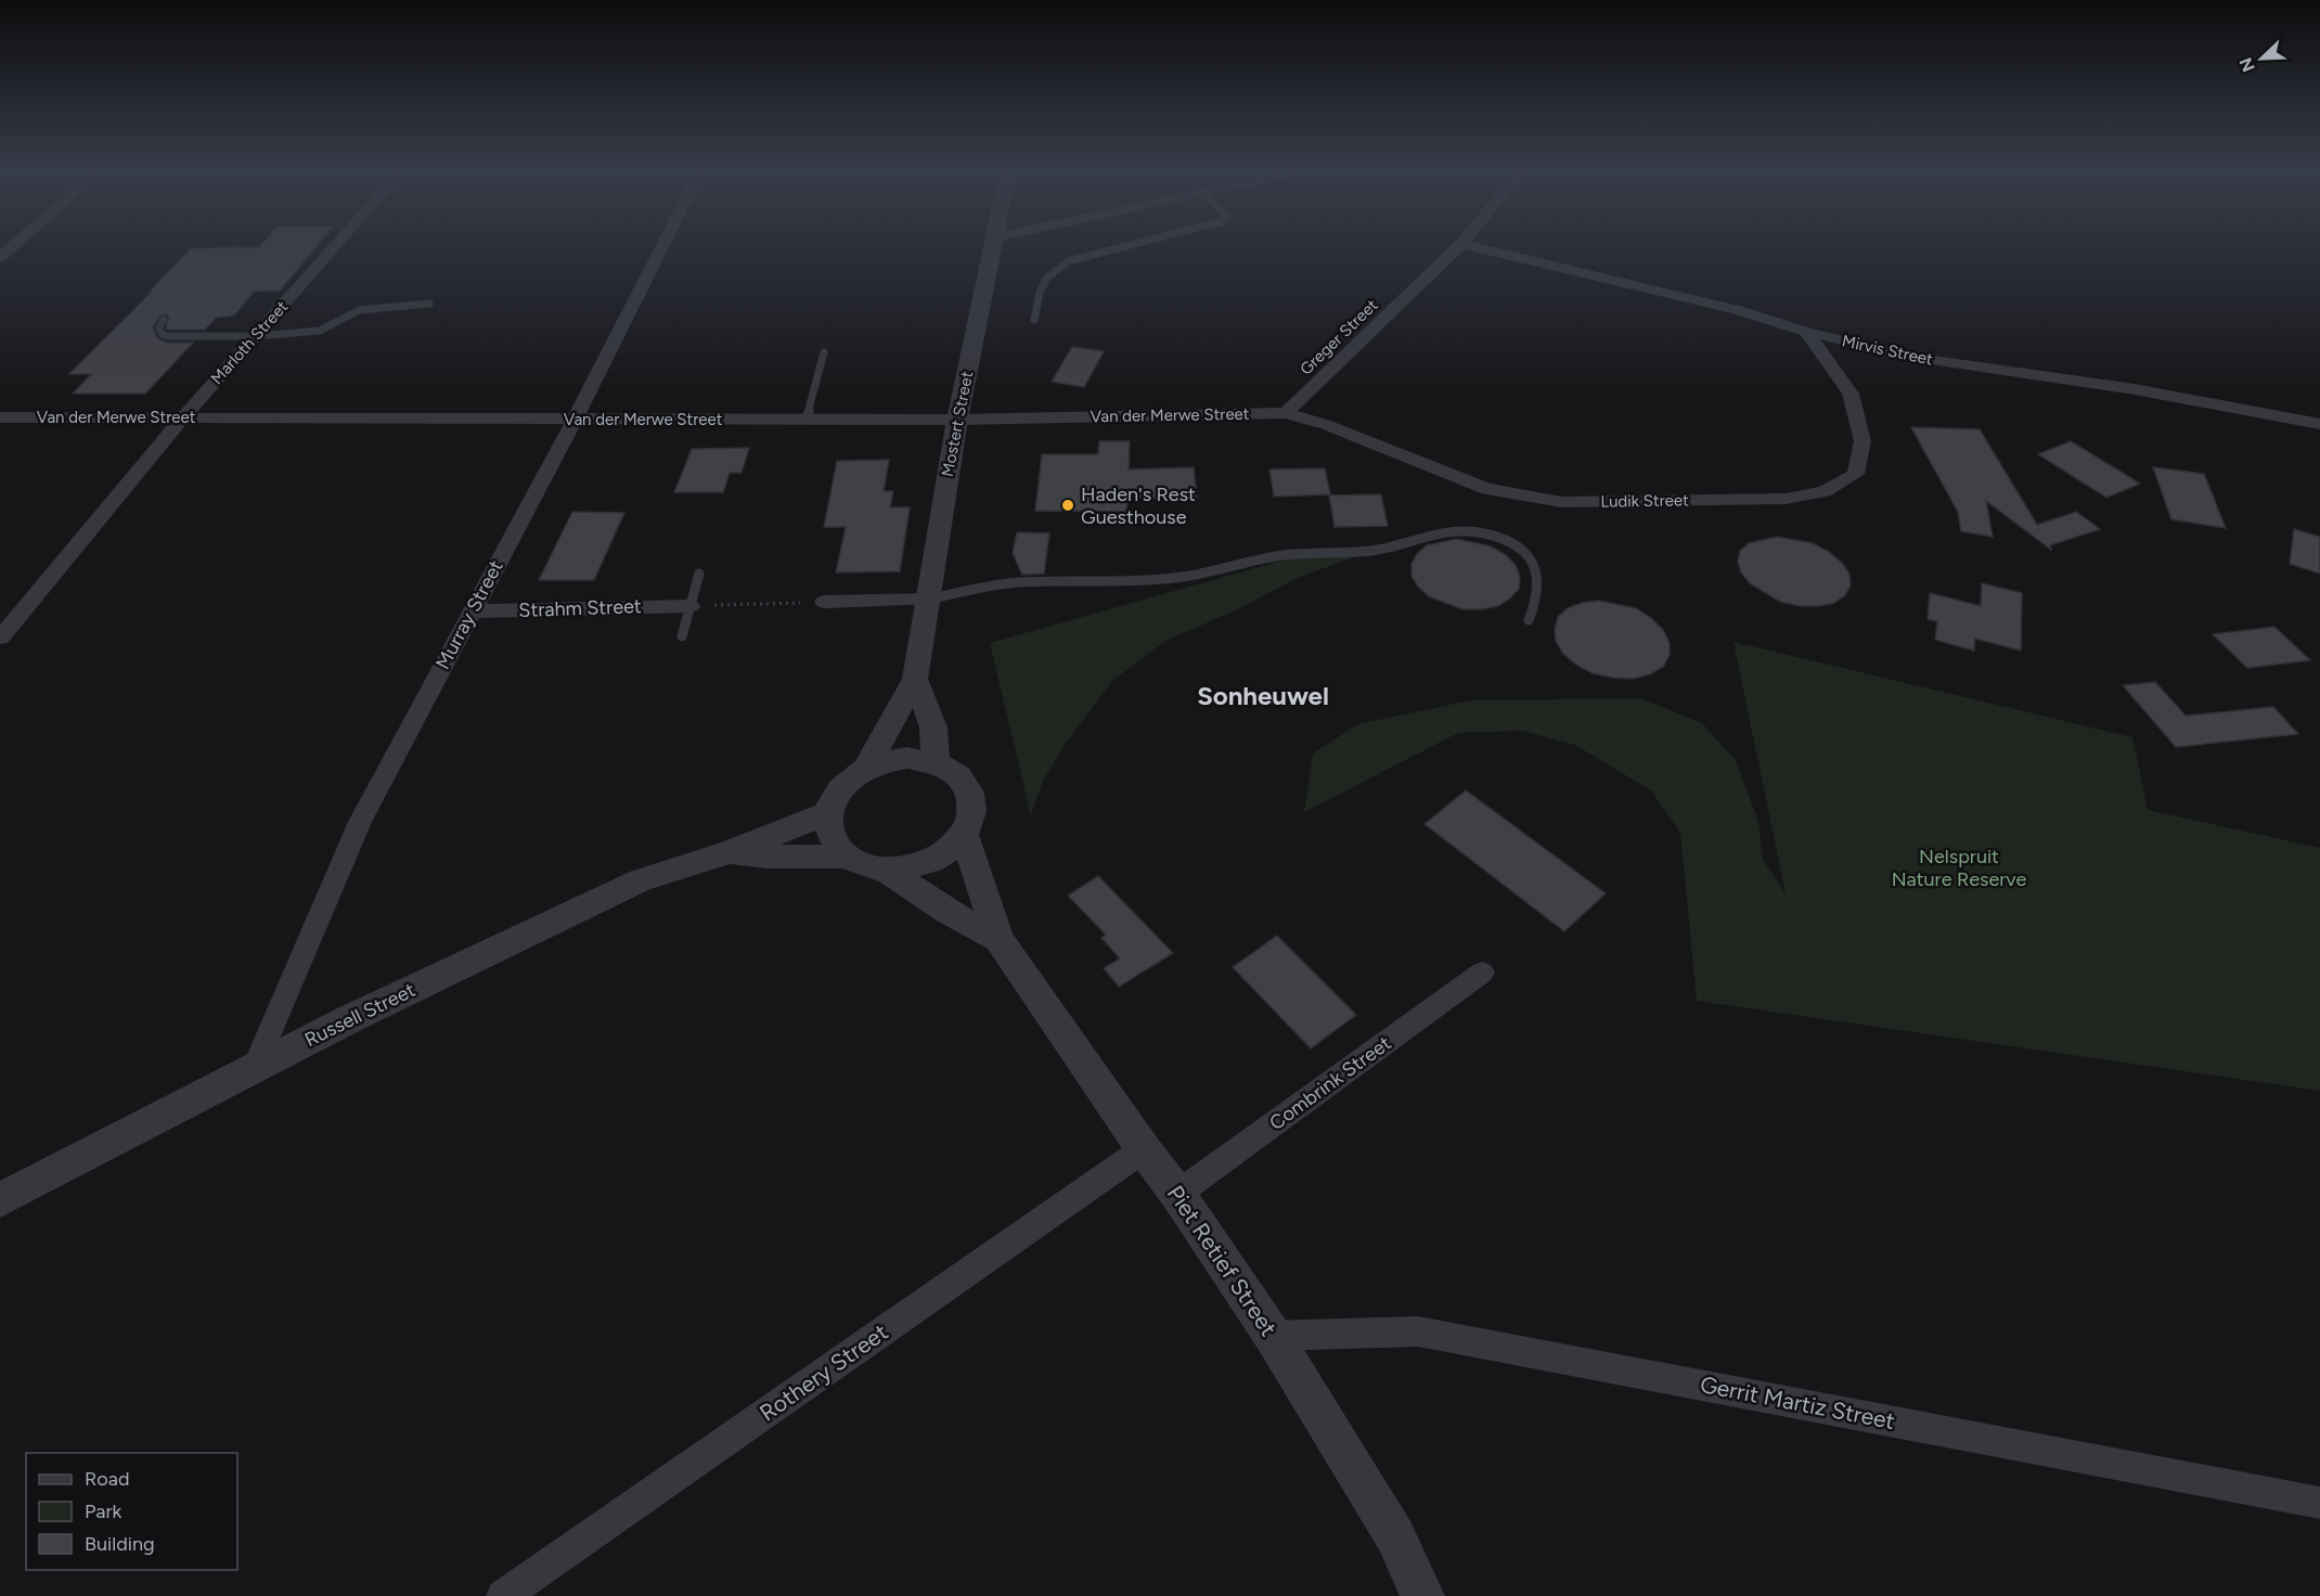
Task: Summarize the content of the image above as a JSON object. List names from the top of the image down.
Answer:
{
  "streets": {
    "street": [
      "Greger Street",
      "Marloth Street",
      "Mirvis Street",
      "Van der Merwe Street",
      "Mostert Street",
      "Ludik Street",
      "Strahm Street",
      "Murray Street",
      "Russell Street",
      "Combrink Street",
      "Piet Retief Street",
      "Rothery Street",
      "Gerrit Martiz Street"
    ]
  },
  "crossings": [
    ["Greger Street", "Van der Merwe Street"],
    ["Greger Street", "Ludik Street"],
    ["Marloth Street", "Van der Merwe Street"],
    ["Mirvis Street", "Ludik Street"],
    ["Van der Merwe Street", "Mostert Street"],
    ["Van der Merwe Street", "Ludik Street"],
    ["Van der Merwe Street", "Murray Street"],
    ["Mostert Street", "Russell Street"],
    ["Mostert Street", "Piet Retief Street"],
    ["Strahm Street", "Murray Street"],
    ["Murray Street", "Russell Street"],
    ["Russell Street", "Piet Retief Street"],
    ["Combrink Street", "Piet Retief Street"],
    ["Piet Retief Street", "Rothery Street"],
    ["Piet Retief Street", "Gerrit Martiz Street"]
  ],
  "districts": ["Sonheuwel"],
  "parks": ["Nelspruit Nature Reserve"],
  "places": ["Haden's Rest Guesthouse"],
  "legend": ["Road", "Park", "Building"],
  "north": "bottom left"
}
